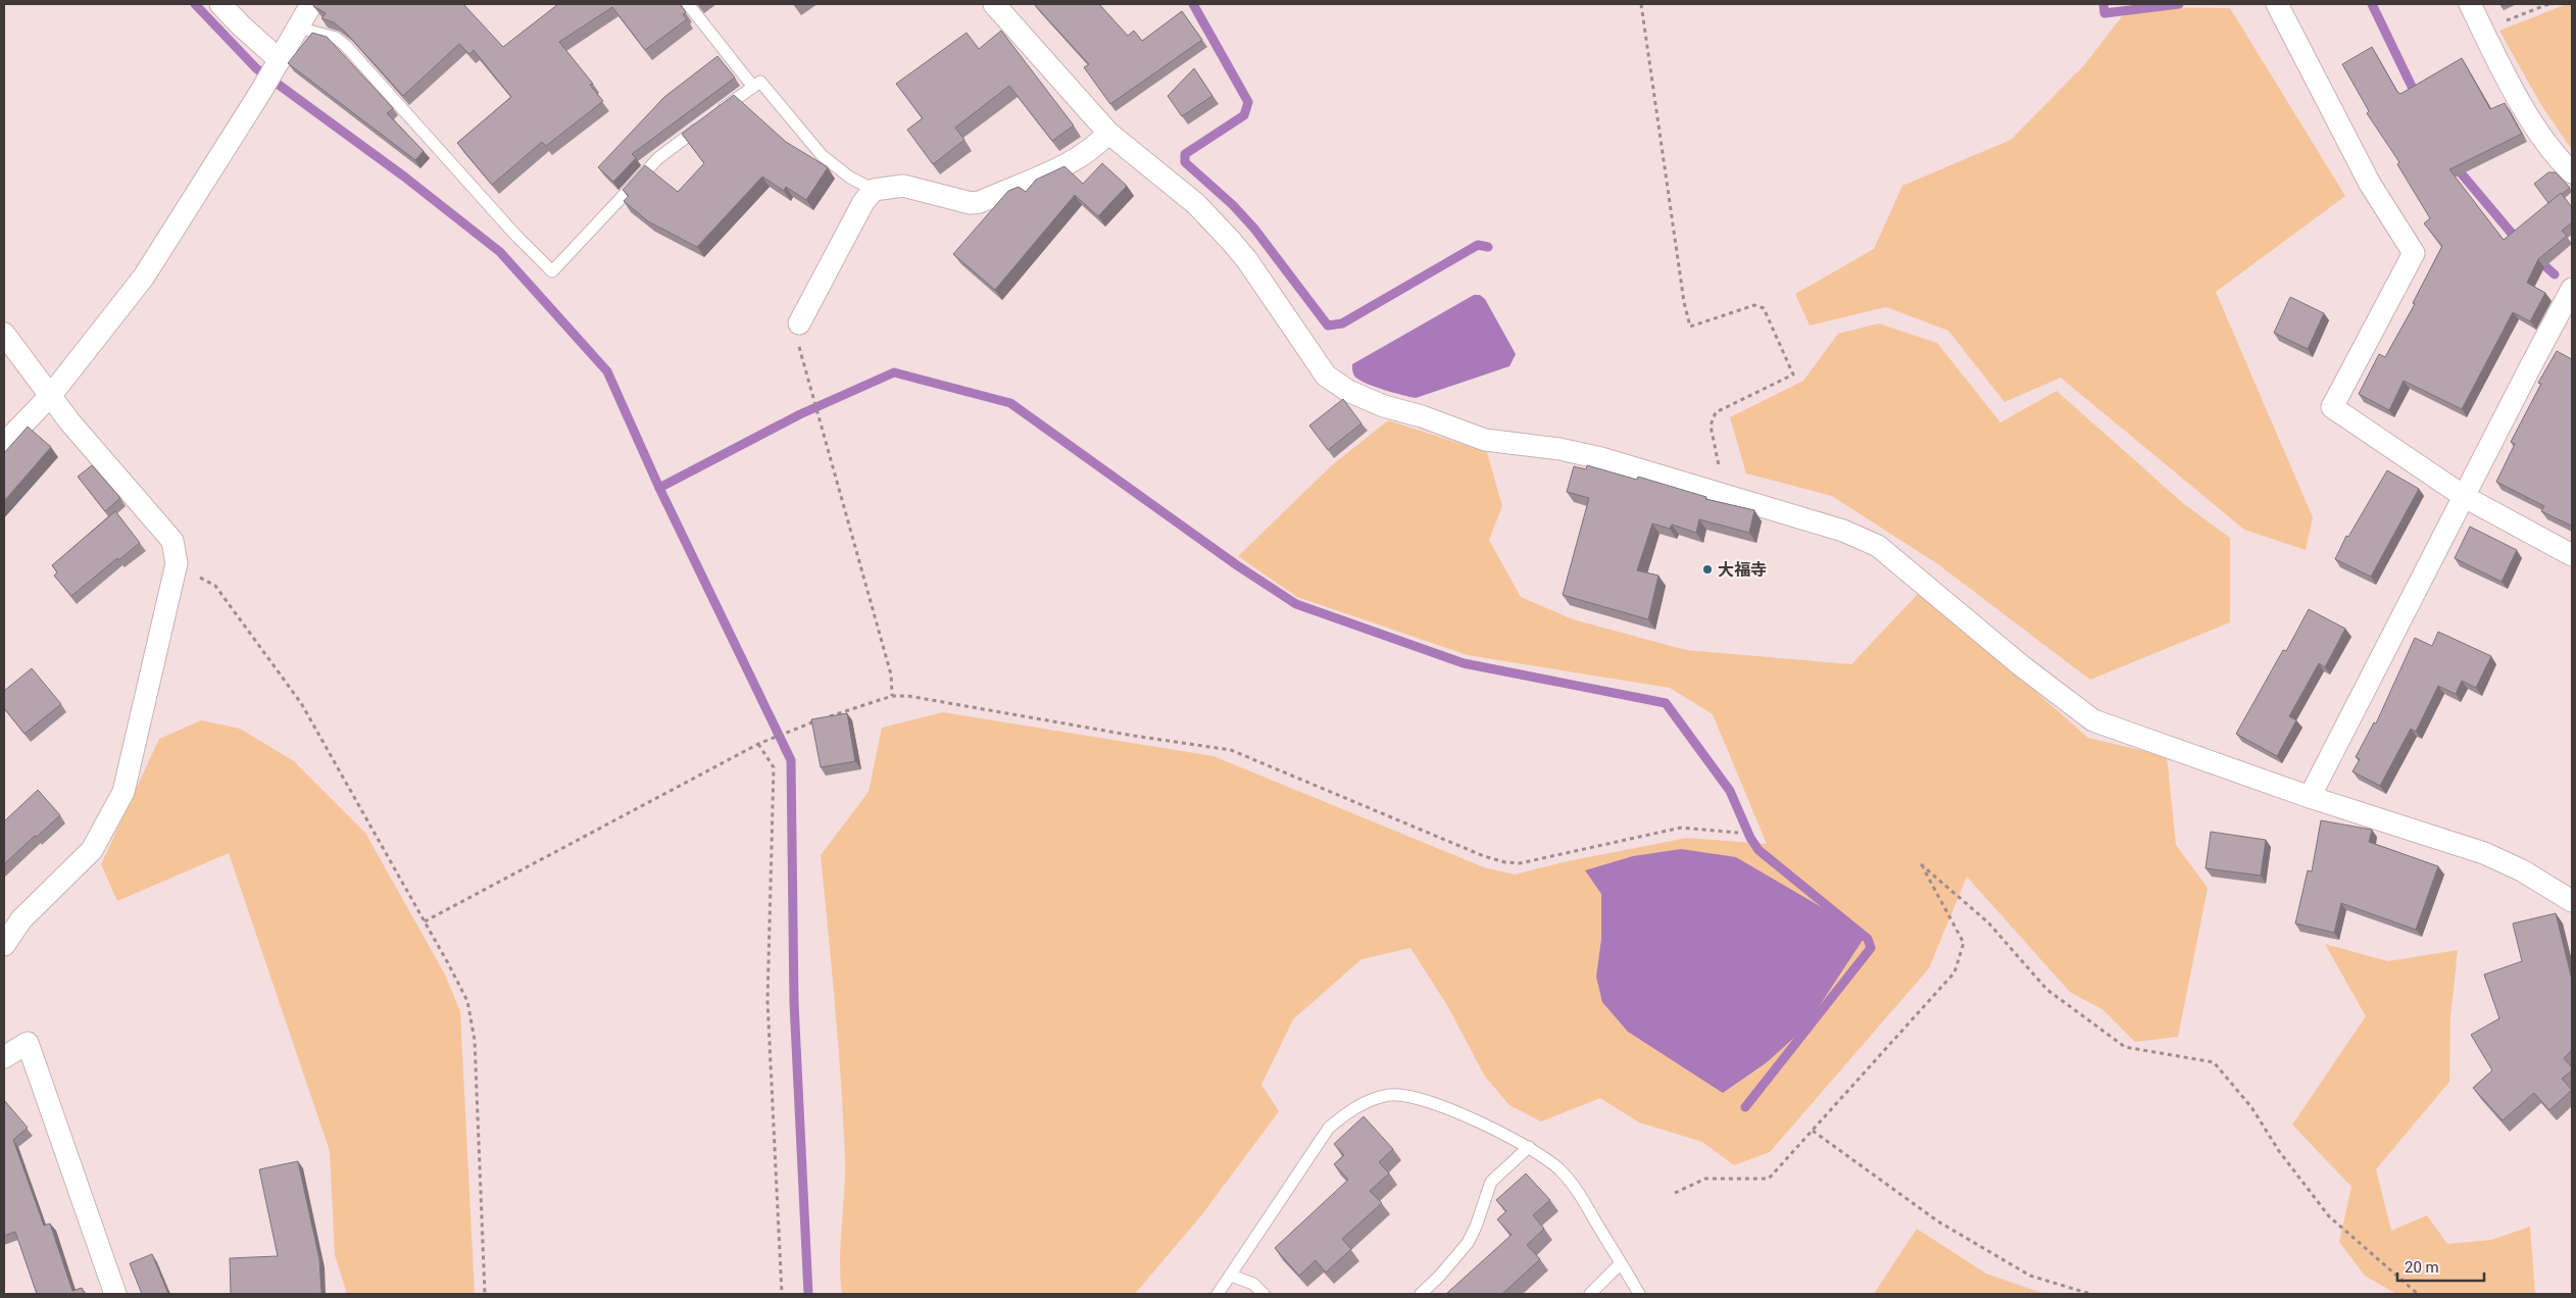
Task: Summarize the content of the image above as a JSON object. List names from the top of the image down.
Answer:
{
  "places": ["大福寺"],
  "scale_bar": "20 m"
}
